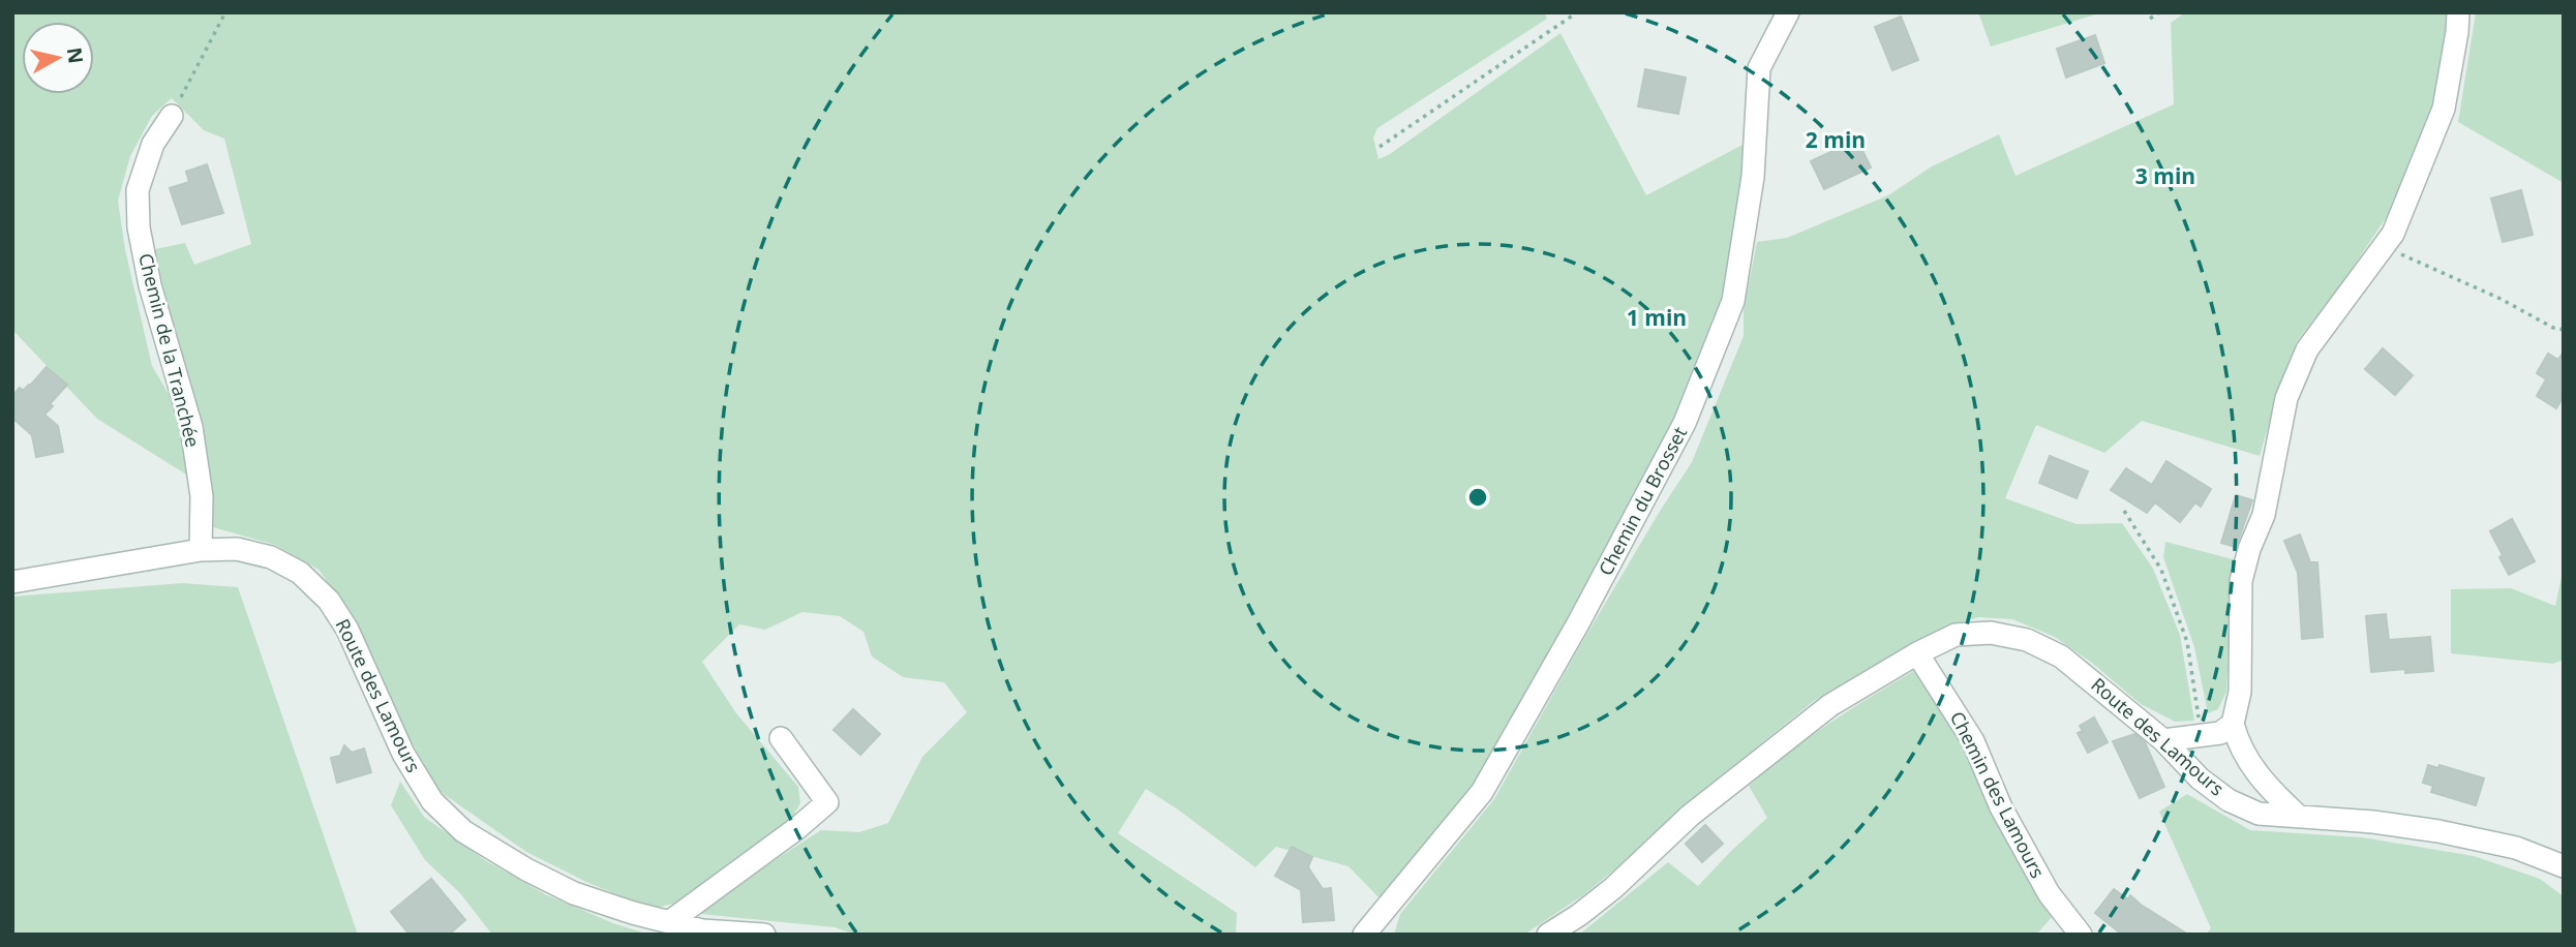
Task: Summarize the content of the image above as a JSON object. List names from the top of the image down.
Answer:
{
  "streets": {
    "street": [
      "Chemin de la Tranchée",
      "Chemin du Brosset",
      "Route des Lamours",
      "Chemin des Lamours"
    ]
  },
  "crossings": [
    ["Chemin de la Tranchée", "Route des Lamours"],
    ["Route des Lamours", "Chemin des Lamours"]
  ],
  "north": "right",
  "rings": ["2 min", "3 min", "1 min"]
}
